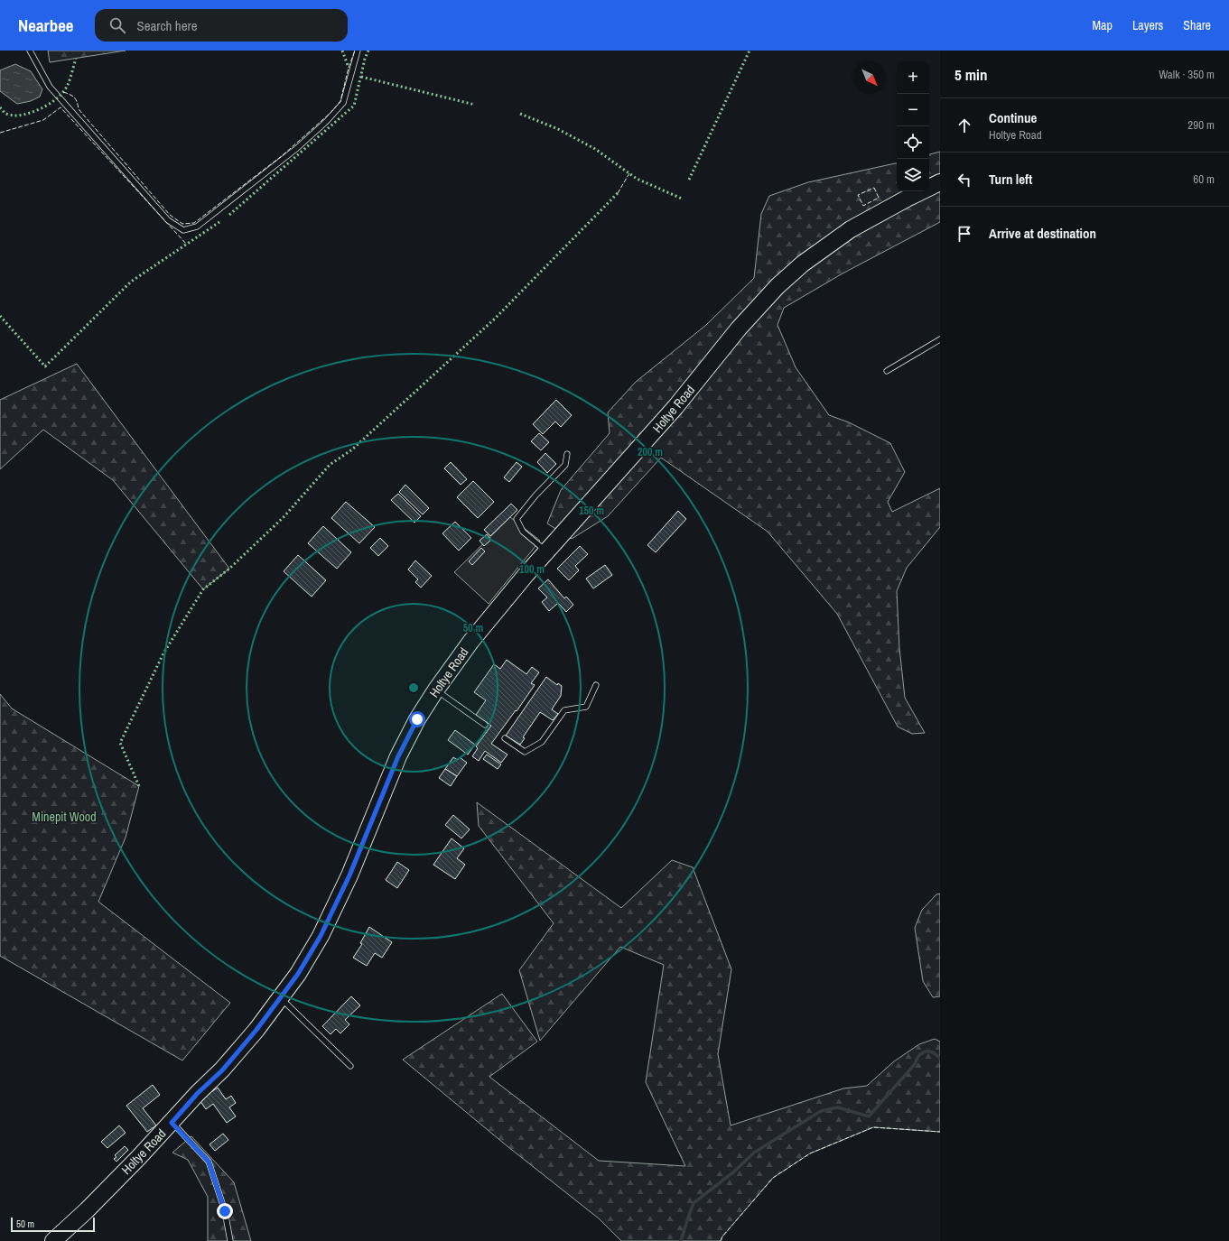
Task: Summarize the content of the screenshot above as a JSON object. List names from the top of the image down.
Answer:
{
  "streets": {
    "main road": ["Holtye Road"]
  },
  "parks": ["Minepit Wood"],
  "scale_bar": "50 m",
  "north": "bottom right",
  "page": {
    "header": "Nearbee",
    "search": "Search here",
    "nav": ["Map", "Layers", "Share"],
    "heading": ["5 min", "Walk · 350 m"],
    "map_buttons": ["+", "−"],
    "list": [
      ["Continue", "Holtye Road", "290 m"],
      ["Turn left", "60 m"],
      "Arrive at destination"
    ],
    "scale": "50 m"
  },
  "rings": [
    "200 m",
    "150 m",
    "100 m",
    "50 m"
  ]
}
